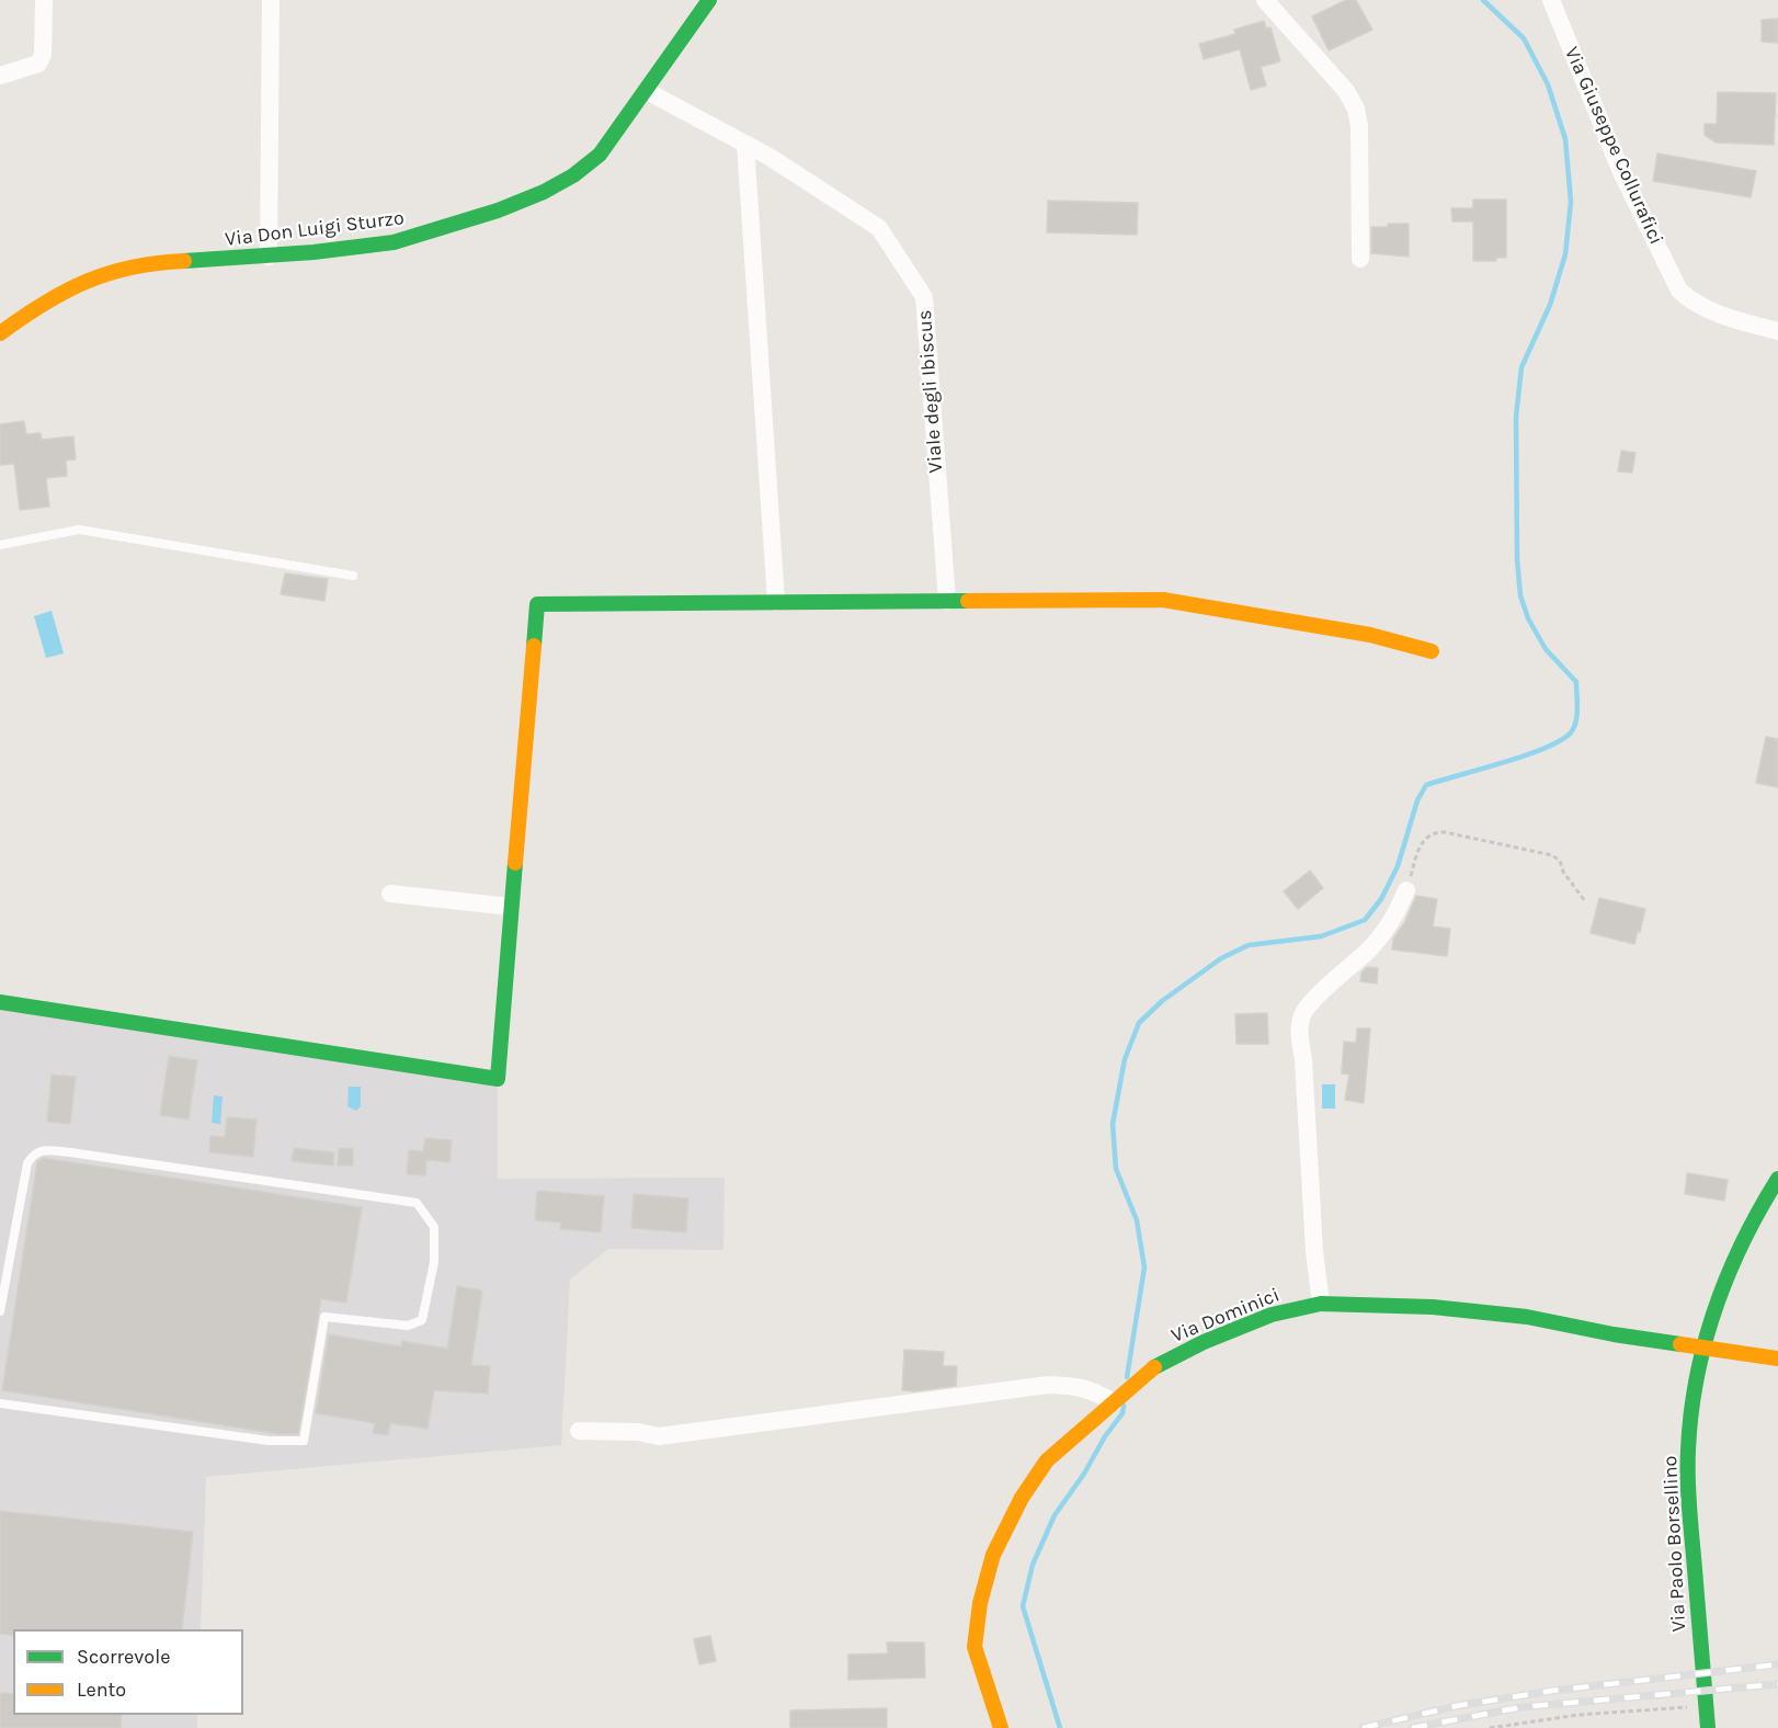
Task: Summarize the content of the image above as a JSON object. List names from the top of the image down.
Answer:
{
  "streets": {
    "street": [
      "Via Giuseppe Collurafici",
      "Via Don Luigi Sturzo",
      "Viale degli Ibiscus",
      "Via Dominici",
      "Via Paolo Borsellino"
    ]
  },
  "crossings": [
    ["Via Don Luigi Sturzo", "Viale degli Ibiscus"]
  ],
  "legend": ["Scorrevole", "Lento"]
}
